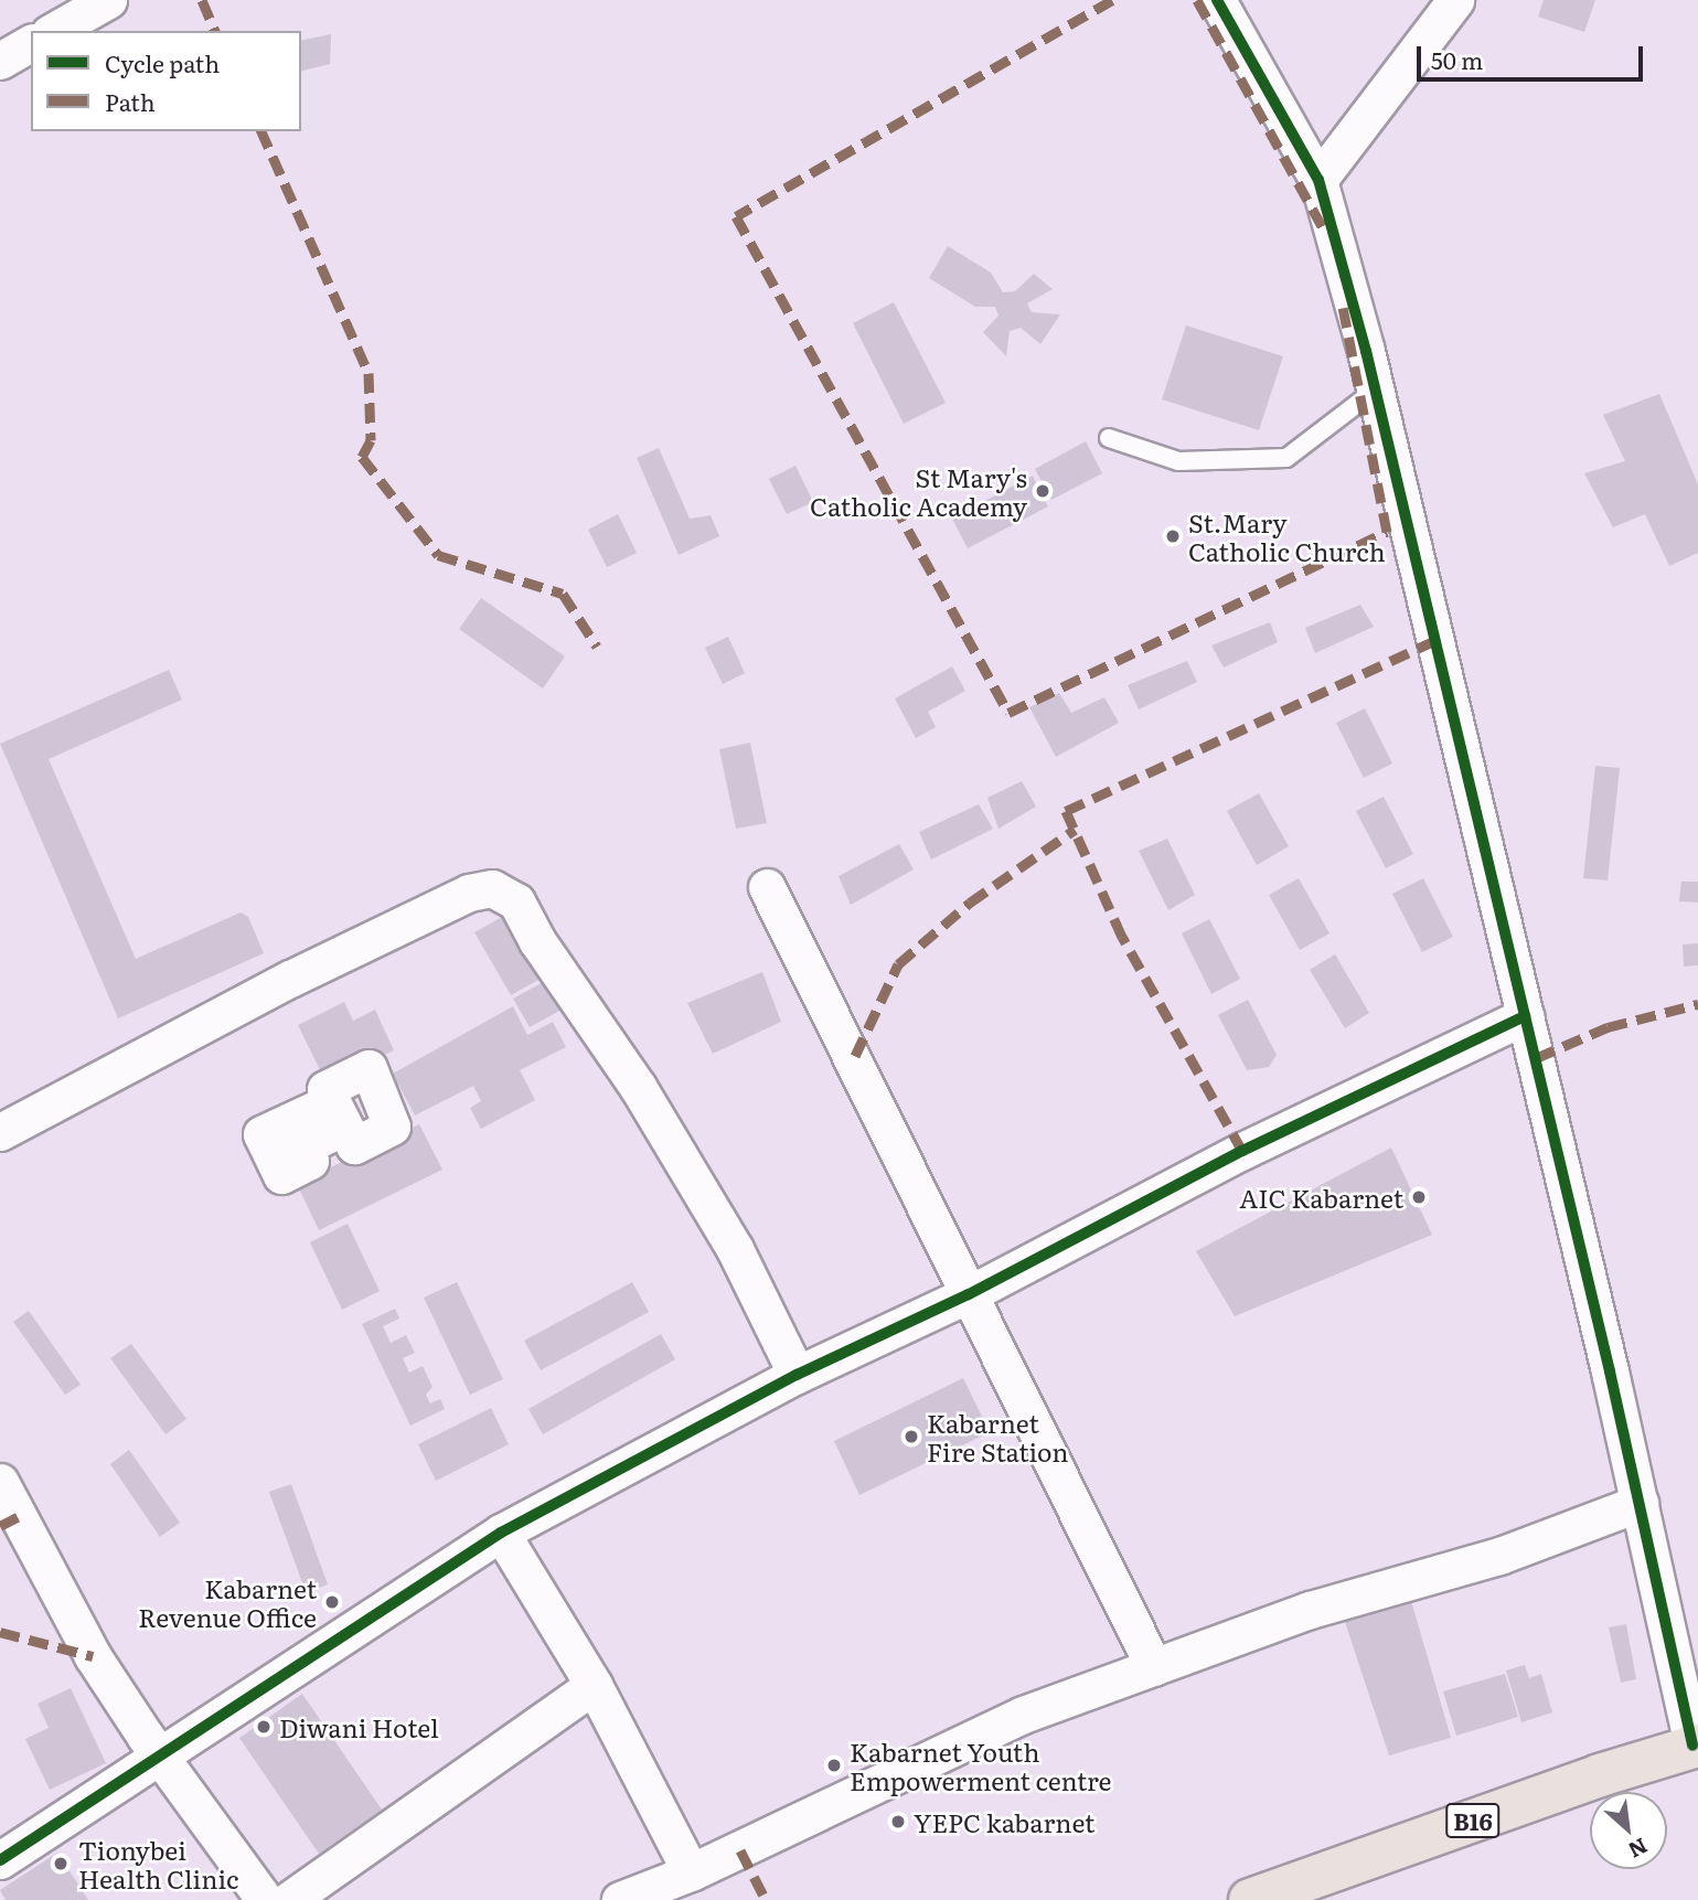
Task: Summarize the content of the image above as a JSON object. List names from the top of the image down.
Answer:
{
  "streets": {
    "main road": ["B16"]
  },
  "places": [
    "St Mary's Catholic Academy",
    "St.Mary Catholic Church",
    "AIC Kabarnet",
    "Kabarnet Fire Station",
    "Kabarnet Revenue Office",
    "Diwani Hotel",
    "Kabarnet Youth Empowerment centre",
    "YEPC kabarnet",
    "Tionybei Health Clinic"
  ],
  "legend": ["Cycle path", "Path"],
  "scale_bar": "50 m",
  "north": "bottom right"
}
